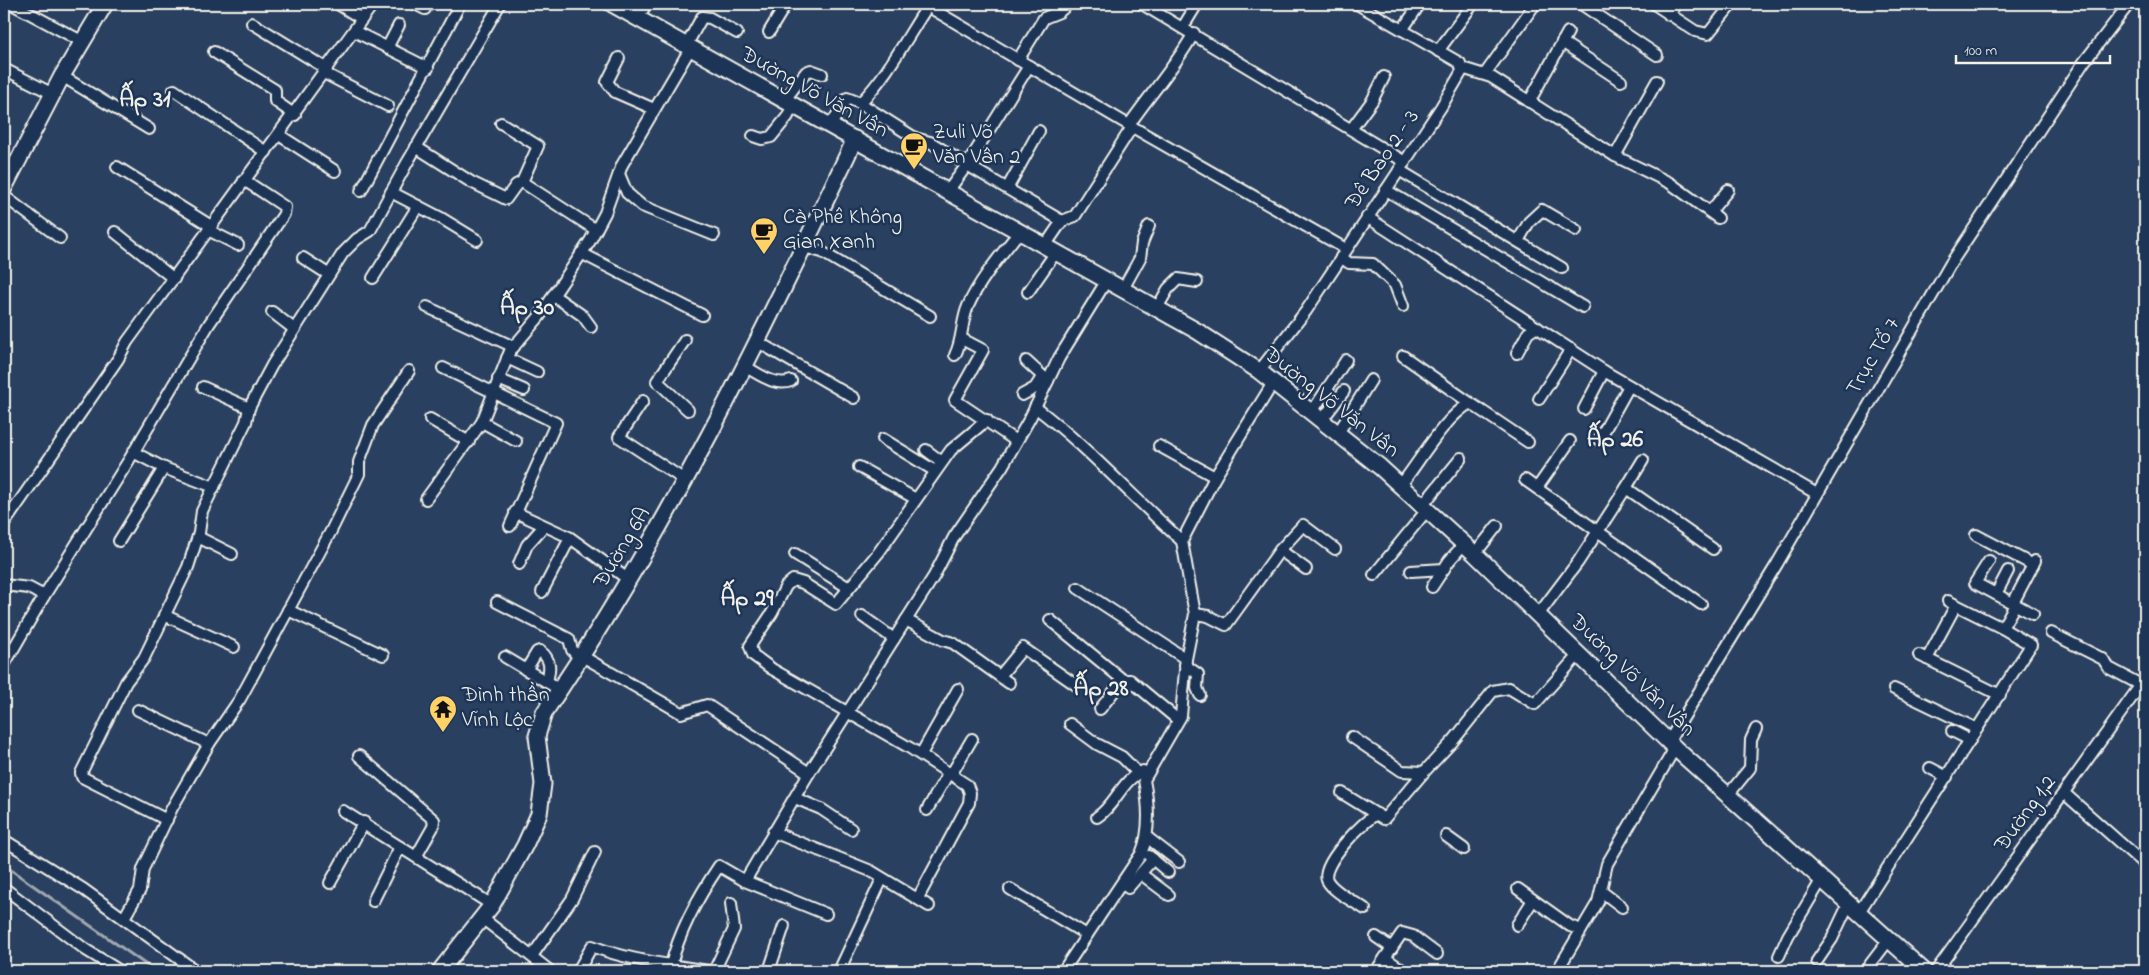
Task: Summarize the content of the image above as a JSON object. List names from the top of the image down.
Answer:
{
  "streets": {
    "street": [
      "Đường Võ Văn Vân",
      "Đê Bao 2 - 3",
      "Trục Tổ 7",
      "Đường 6A",
      "Đường 1,2"
    ]
  },
  "crossings": [
    ["Đường Võ Văn Vân", "Đê Bao 2 - 3"],
    ["Đường Võ Văn Vân", "Trục Tổ 7"],
    ["Đường Võ Văn Vân", "Đường 6A"]
  ],
  "districts": [
    "Ấp 31",
    "Ấp 30",
    "Ấp 26",
    "Ấp 29",
    "Ấp 28"
  ],
  "places": {
    "cafe": ["Zuli Võ Văn Vân 2", "Cà Phê Không Gian Xanh"],
    "temple": ["Đình thần Vĩnh Lộc"]
  },
  "scale_bar": "100 m"
}
